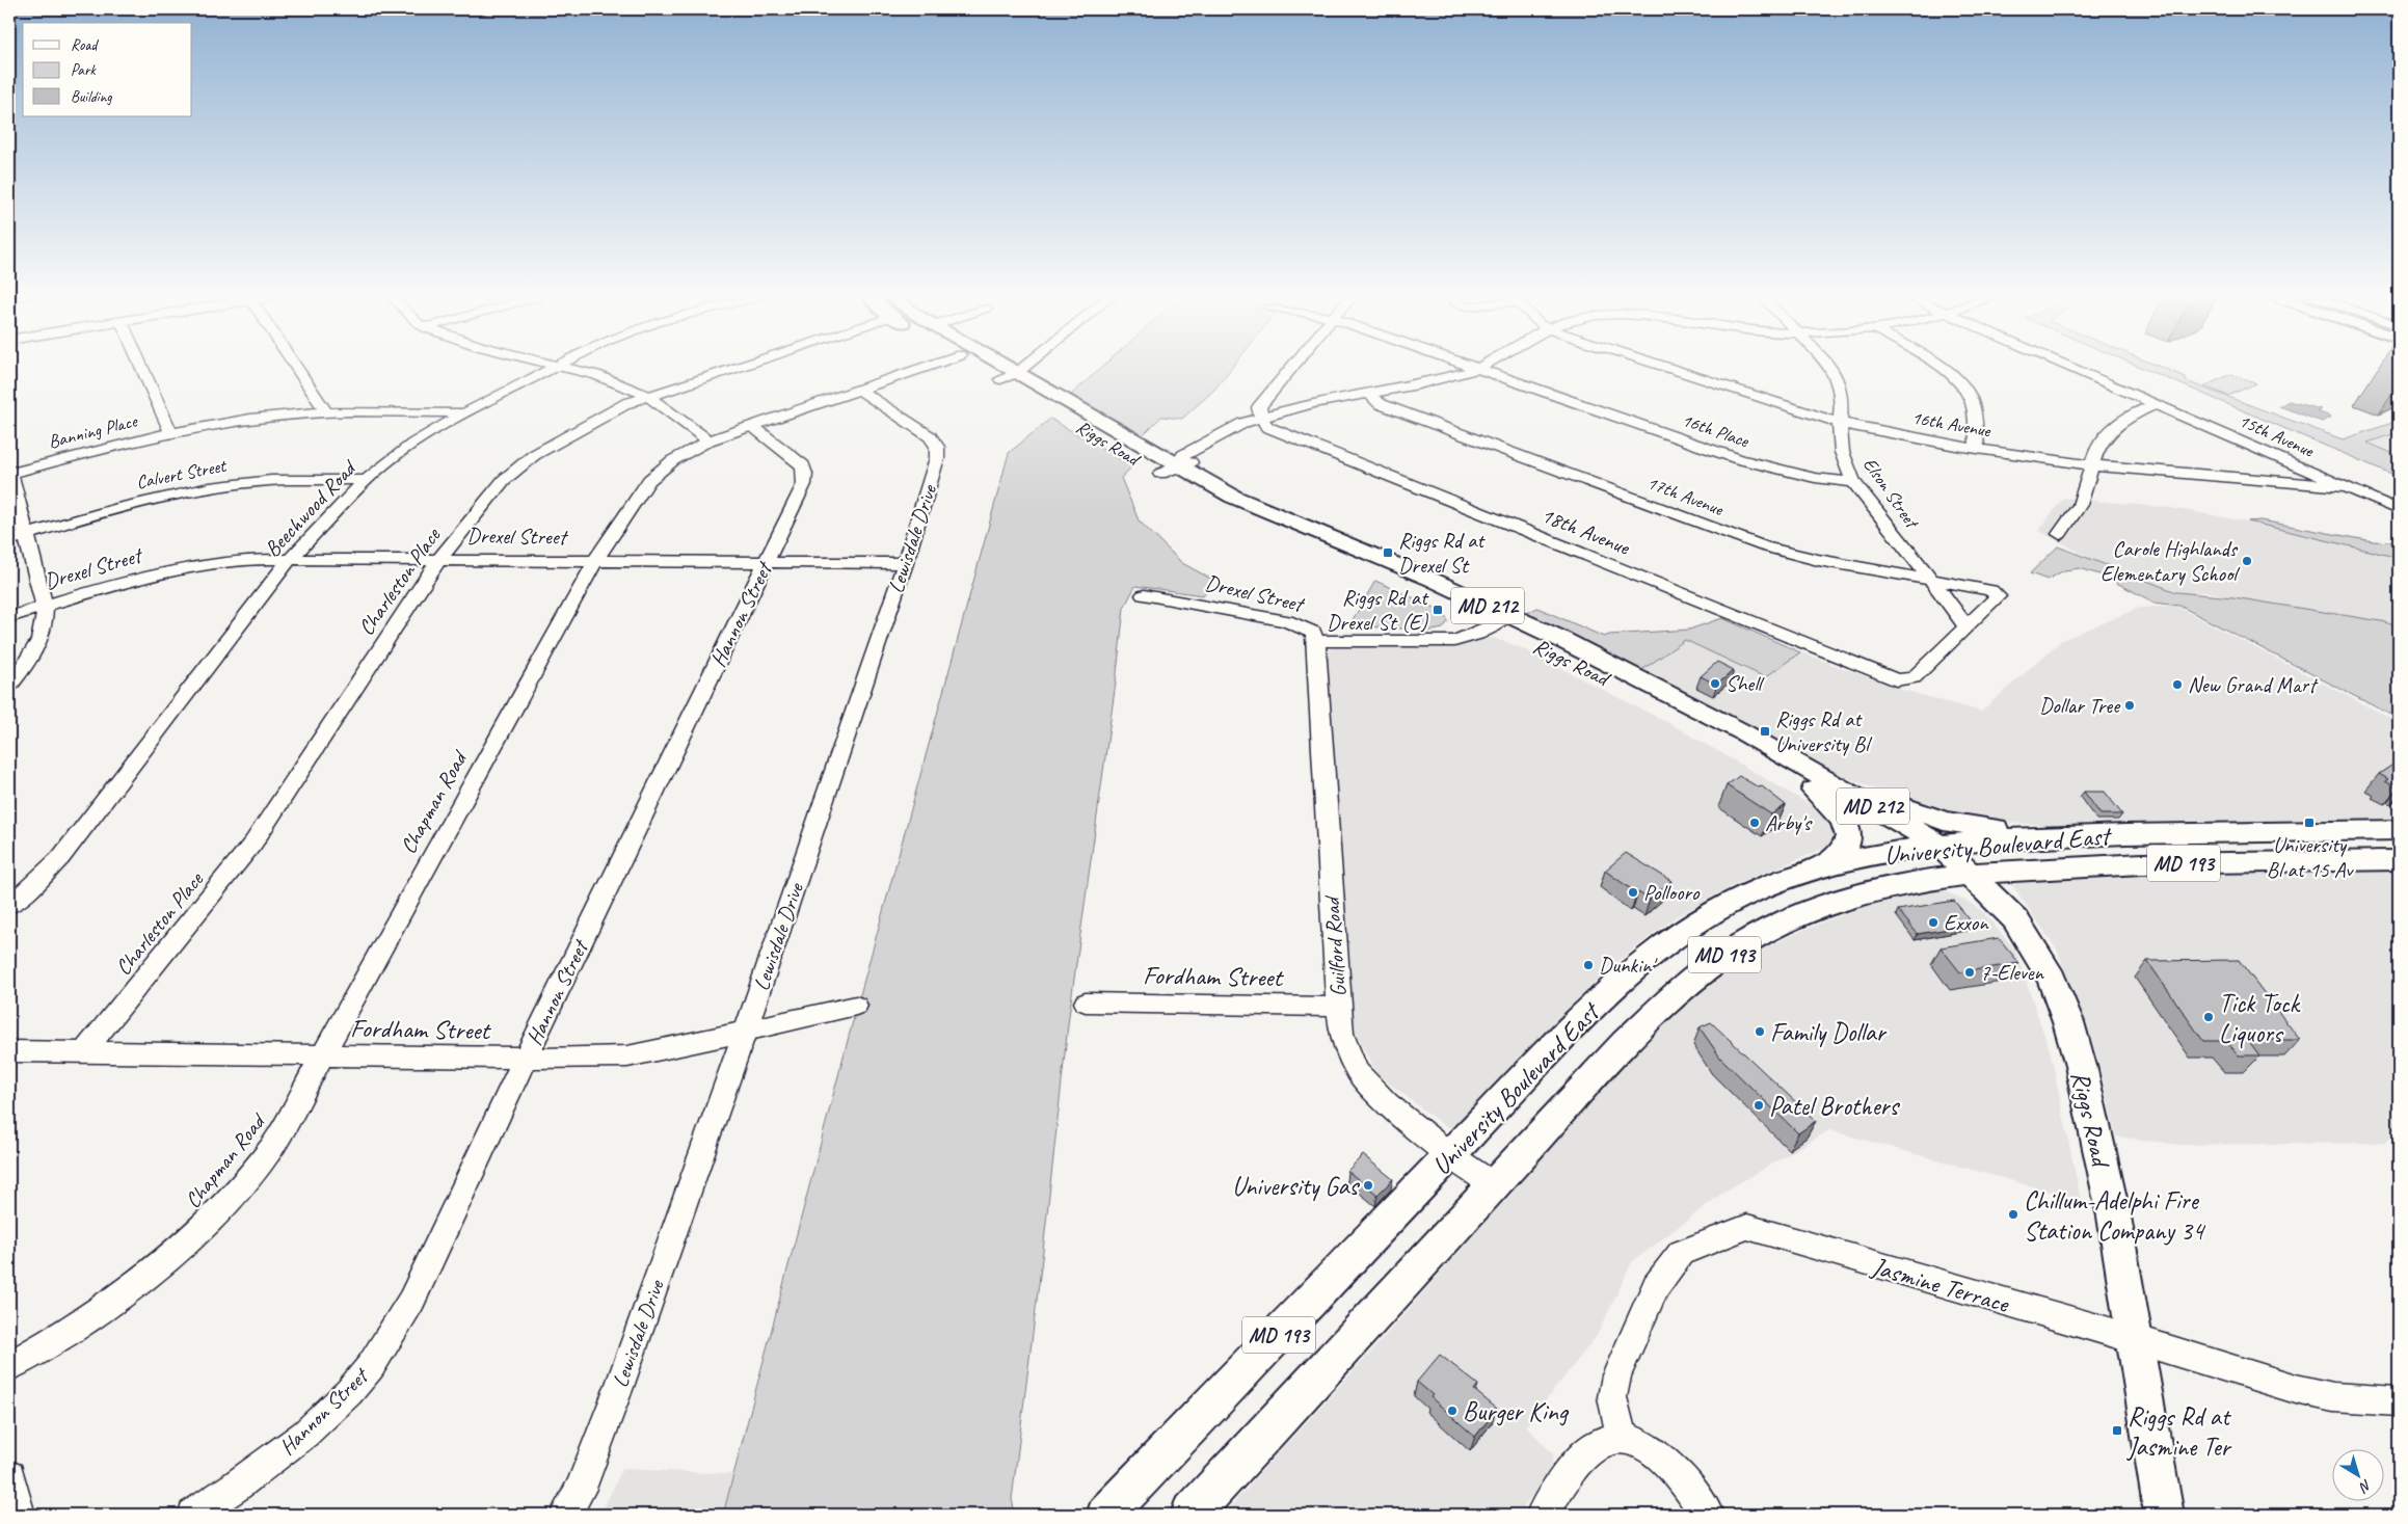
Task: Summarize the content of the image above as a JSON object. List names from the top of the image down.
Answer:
{
  "streets": {
    "main road": [
      "Riggs Road",
      "MD 212",
      "University Boulevard East",
      "MD 193"
    ],
    "street": [
      "16th Avenue",
      "16th Place",
      "Banning Place",
      "15th Avenue",
      "Calvert Street",
      "Elson Street",
      "17th Avenue",
      "Beechwood Road",
      "18th Avenue",
      "Drexel Street",
      "Lewisdale Drive",
      "Charleston Place",
      "Hannon Street",
      "Chapman Road",
      "Guilford Road",
      "Fordham Street",
      "Jasmine Terrace"
    ]
  },
  "crossings": [
    ["16th Avenue", "15th Avenue"],
    ["16th Avenue", "Elson Street"],
    ["16th Place", "Elson Street"],
    ["Banning Place", "Beechwood Road"],
    ["Riggs Road", "Drexel Street"],
    ["Riggs Road", "University Boulevard East"],
    ["Riggs Road", "Jasmine Terrace"],
    ["Calvert Street", "Beechwood Road"],
    ["Elson Street", "17th Avenue"],
    ["Elson Street", "18th Avenue"],
    ["17th Avenue", "18th Avenue"],
    ["Beechwood Road", "Drexel Street"],
    ["Drexel Street", "Lewisdale Drive"],
    ["Drexel Street", "Charleston Place"],
    ["Drexel Street", "Hannon Street"],
    ["Drexel Street", "Chapman Road"],
    ["Drexel Street", "Guilford Road"],
    ["Lewisdale Drive", "Chapman Road"],
    ["Lewisdale Drive", "Fordham Street"],
    ["Charleston Place", "Fordham Street"],
    ["Hannon Street", "Chapman Road"],
    ["Hannon Street", "Fordham Street"],
    ["Chapman Road", "Fordham Street"],
    ["University Boulevard East", "Guilford Road"],
    ["Guilford Road", "Fordham Street"]
  ],
  "places": {
    "transit": [
      "Riggs Rd at Drexel St",
      "Riggs Rd at Drexel St (E)",
      "Riggs Rd at University Bl",
      "University Bl at 15 Av",
      "Riggs Rd at Jasmine Ter"
    ],
    "other": [
      "Carole Highlands Elementary School",
      "Shell",
      "New Grand Mart",
      "Dollar Tree",
      "Arby's",
      "Pollooro",
      "Exxon",
      "Dunkin'",
      "7-Eleven",
      "Tick Tock Liquors",
      "Family Dollar",
      "Patel Brothers",
      "University Gas",
      "Chillum-Adelphi Fire Station Company 34",
      "Burger King"
    ]
  },
  "legend": ["Road", "Park", "Building"],
  "north": "bottom right"
}
